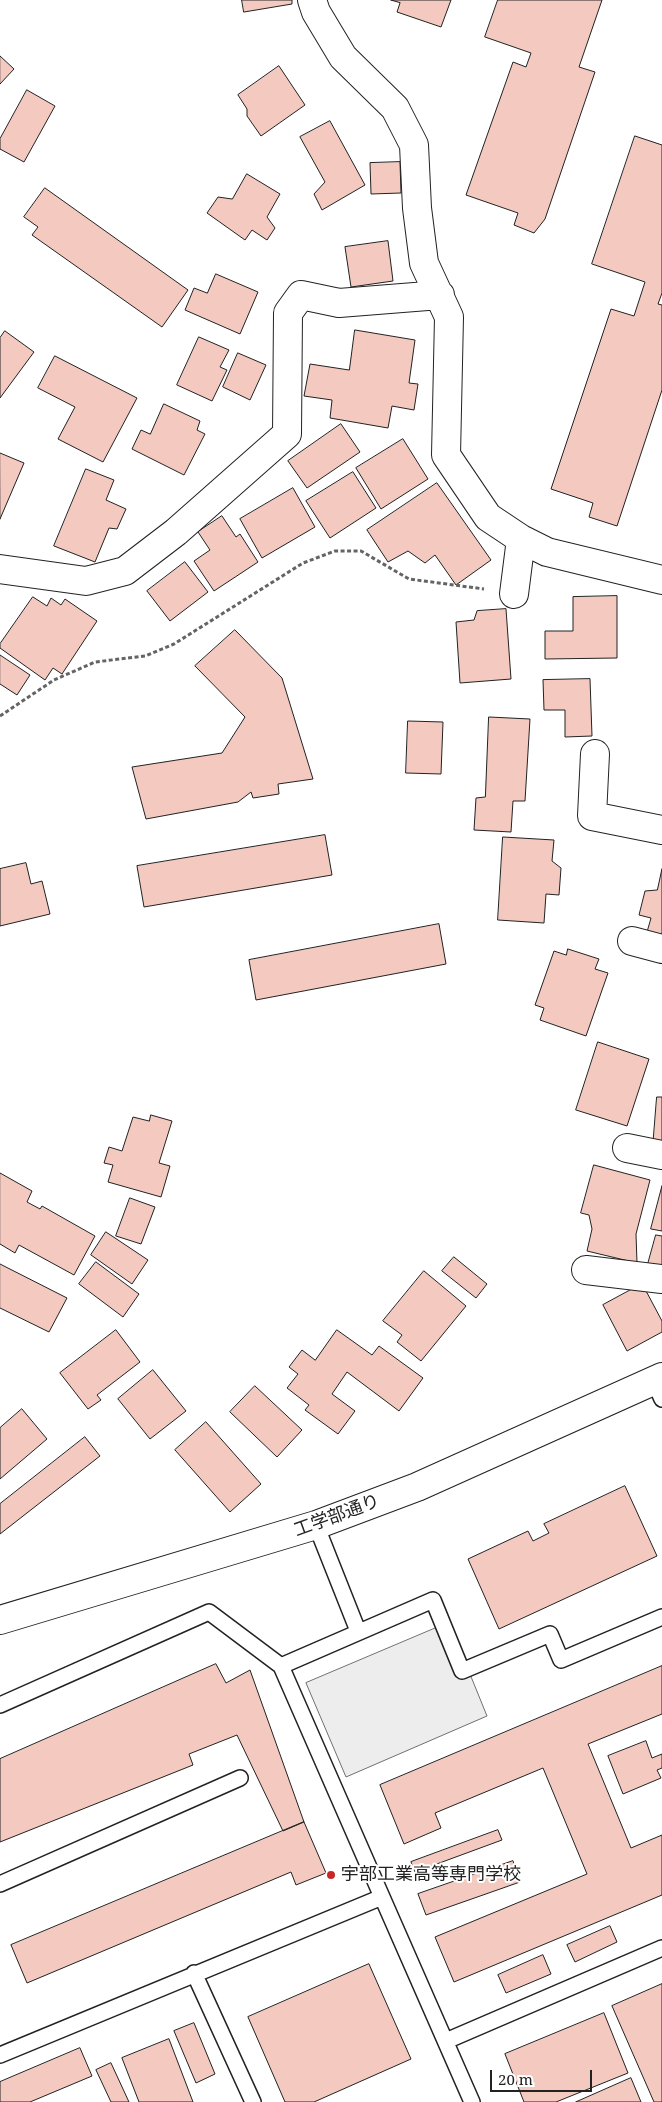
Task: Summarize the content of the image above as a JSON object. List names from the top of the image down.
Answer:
{
  "streets": {
    "street": ["工学部通り"]
  },
  "places": ["宇部工業高等専門学校"],
  "scale_bar": "20 m"
}
